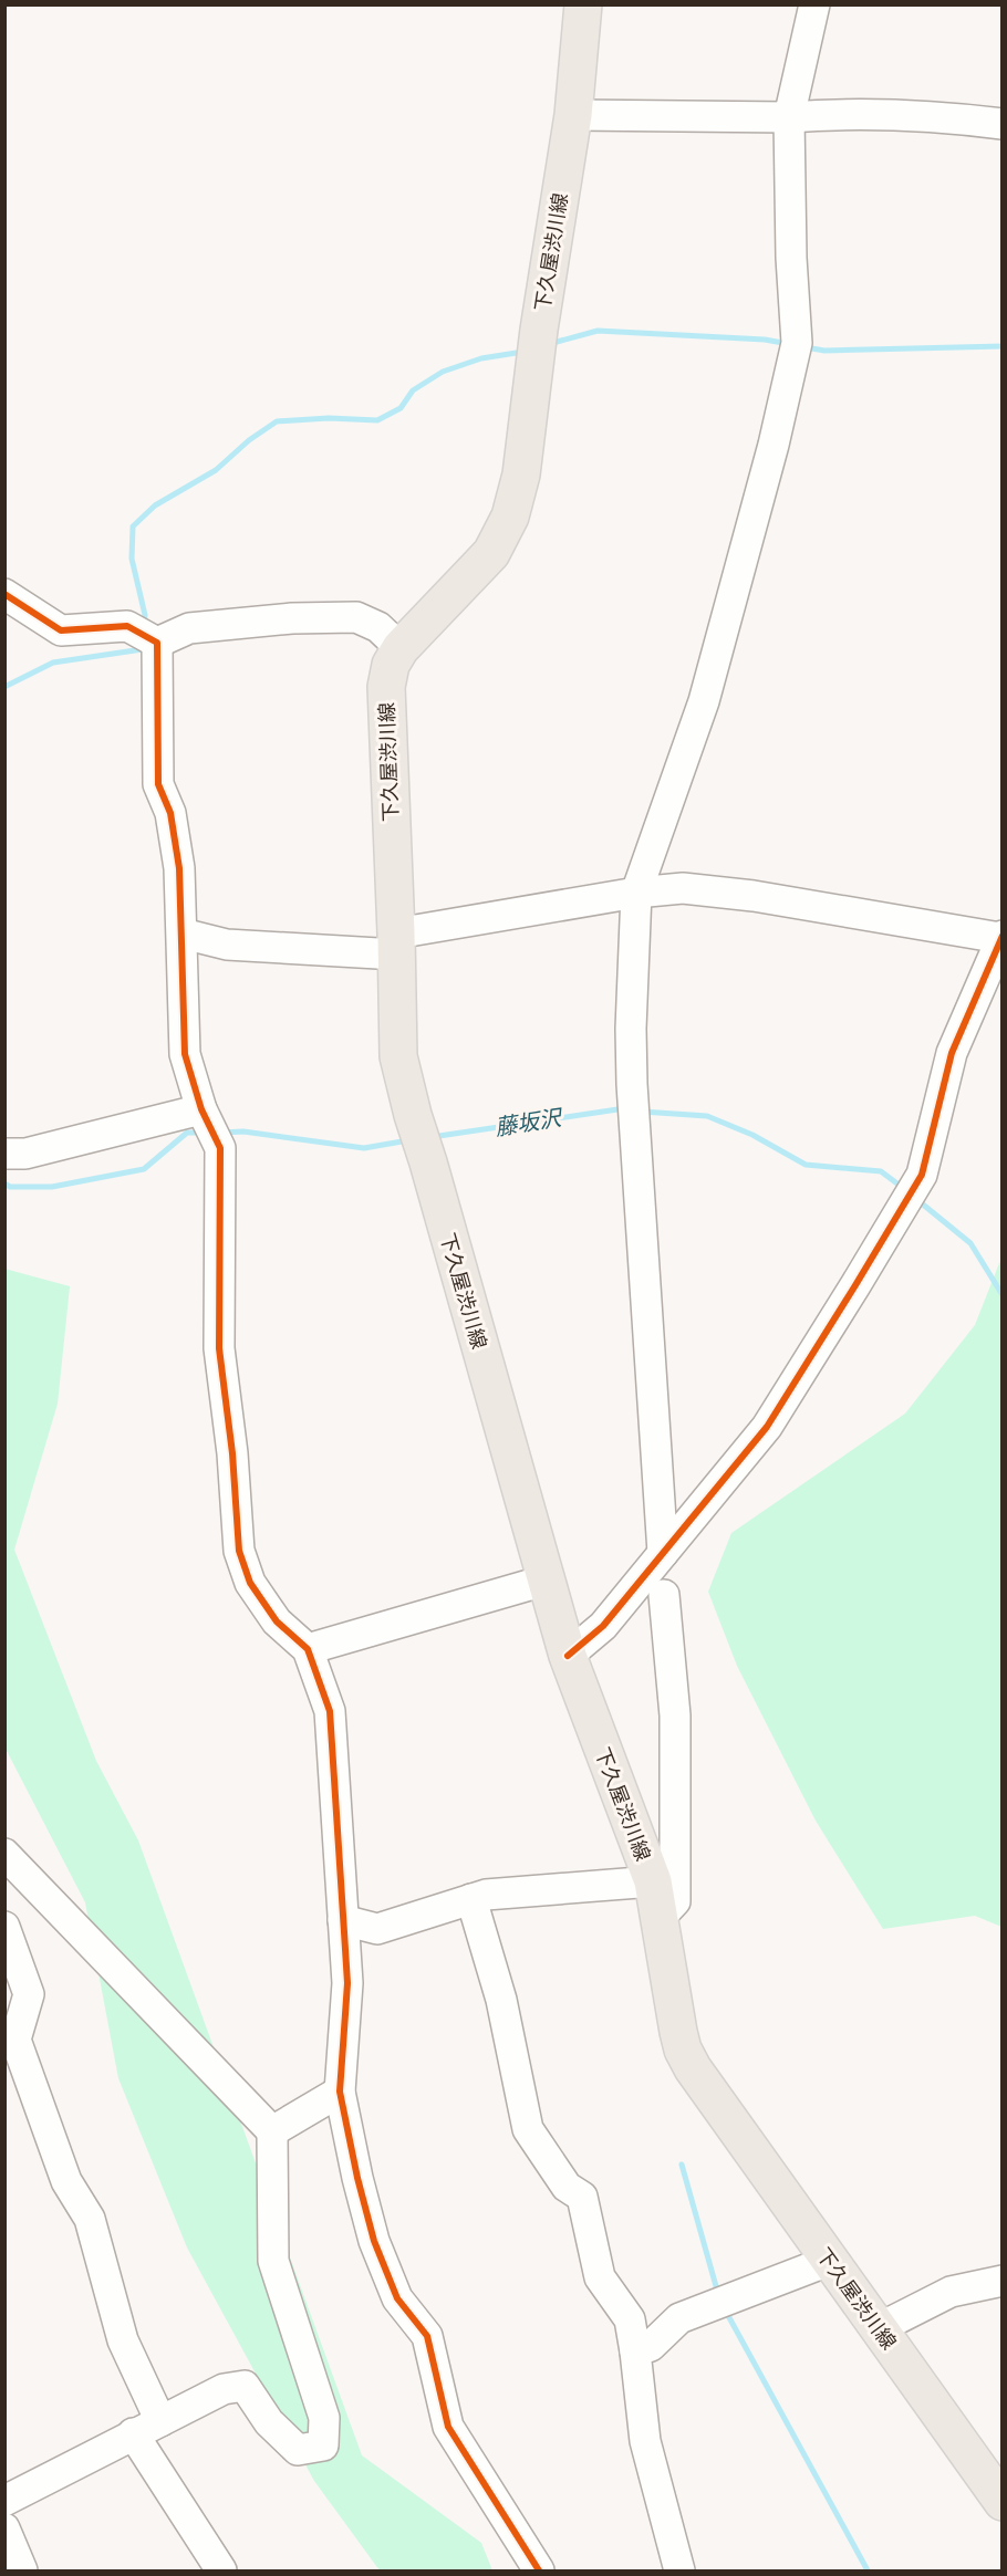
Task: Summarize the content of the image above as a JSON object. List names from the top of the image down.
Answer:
{
  "streets": {
    "main road": ["下久屋渋川線"]
  },
  "water": ["藤坂沢"]
}
